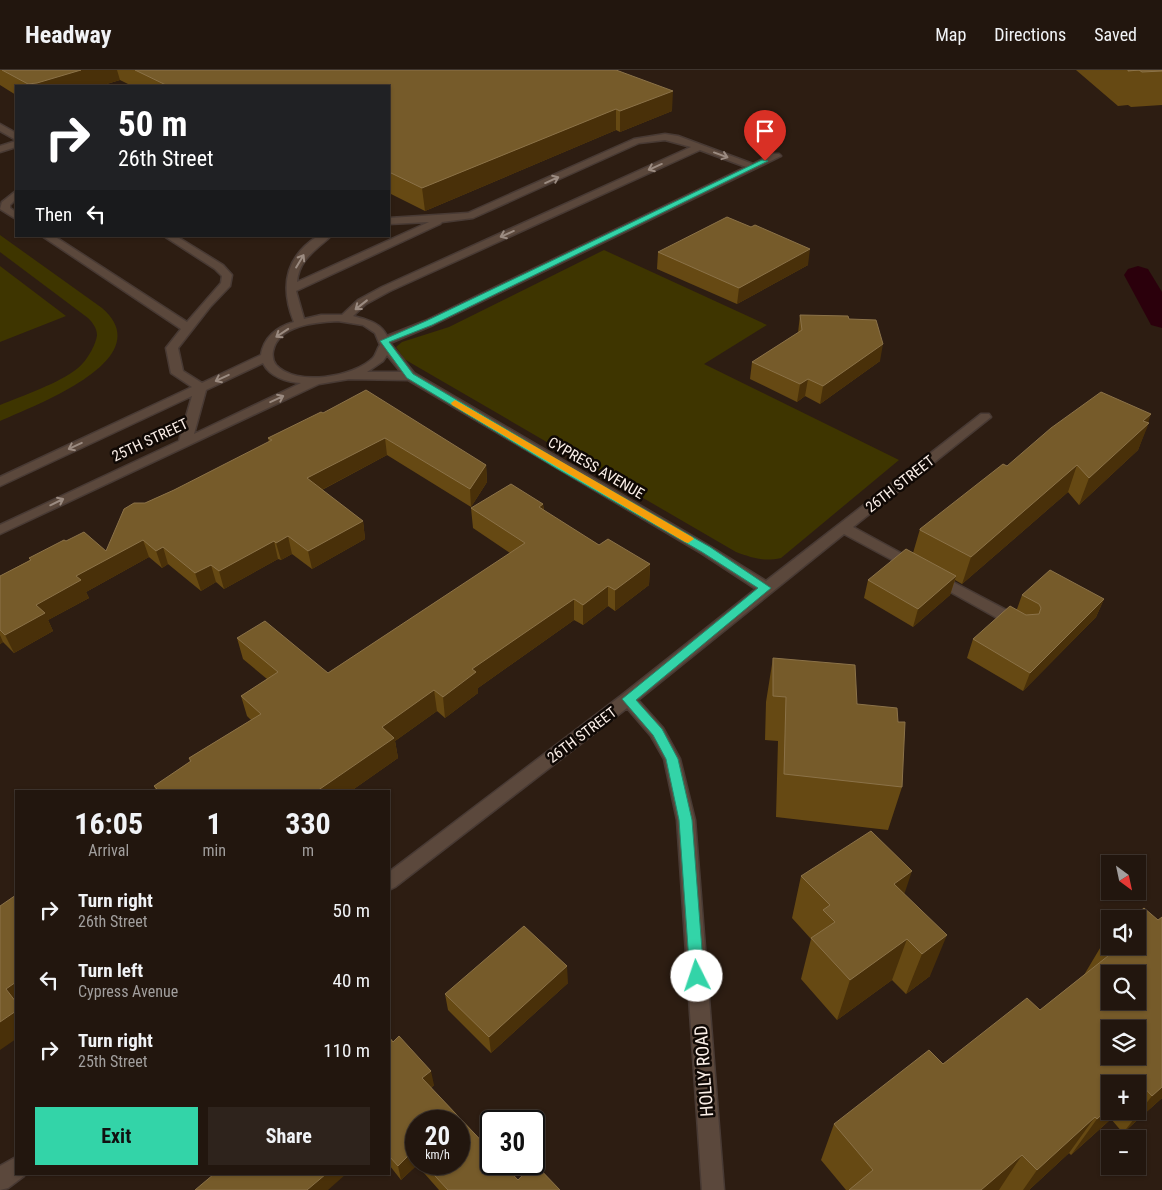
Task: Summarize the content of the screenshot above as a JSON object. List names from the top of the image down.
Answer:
{
  "streets": {
    "street": [
      "25TH STREET",
      "CYPRESS AVENUE",
      "26TH STREET",
      "HOLLY ROAD"
    ]
  },
  "crossings": [
    ["25TH STREET", "CYPRESS AVENUE"],
    ["CYPRESS AVENUE", "26TH STREET"],
    ["26TH STREET", "HOLLY ROAD"]
  ],
  "north": "bottom right",
  "page": {
    "header": "Headway",
    "nav": ["Map", "Directions", "Saved"],
    "turn": ["50 m", "26th Street"],
    "then": "Then",
    "eta": [
      "16:05",
      "Arrival",
      "1",
      "min",
      "330",
      "m"
    ],
    "map_buttons": ["+", "−"],
    "list": [
      {
        "name": "Turn right",
        "note": "26th Street",
        "value": "50 m"
      },
      {
        "name": "Turn left",
        "note": "Cypress Avenue",
        "value": "40 m"
      },
      {
        "name": "Turn right",
        "note": "25th Street",
        "value": "110 m"
      }
    ],
    "buttons": ["Exit", "Share"],
    "speed": "20 km/h",
    "limit": "30"
  }
}
